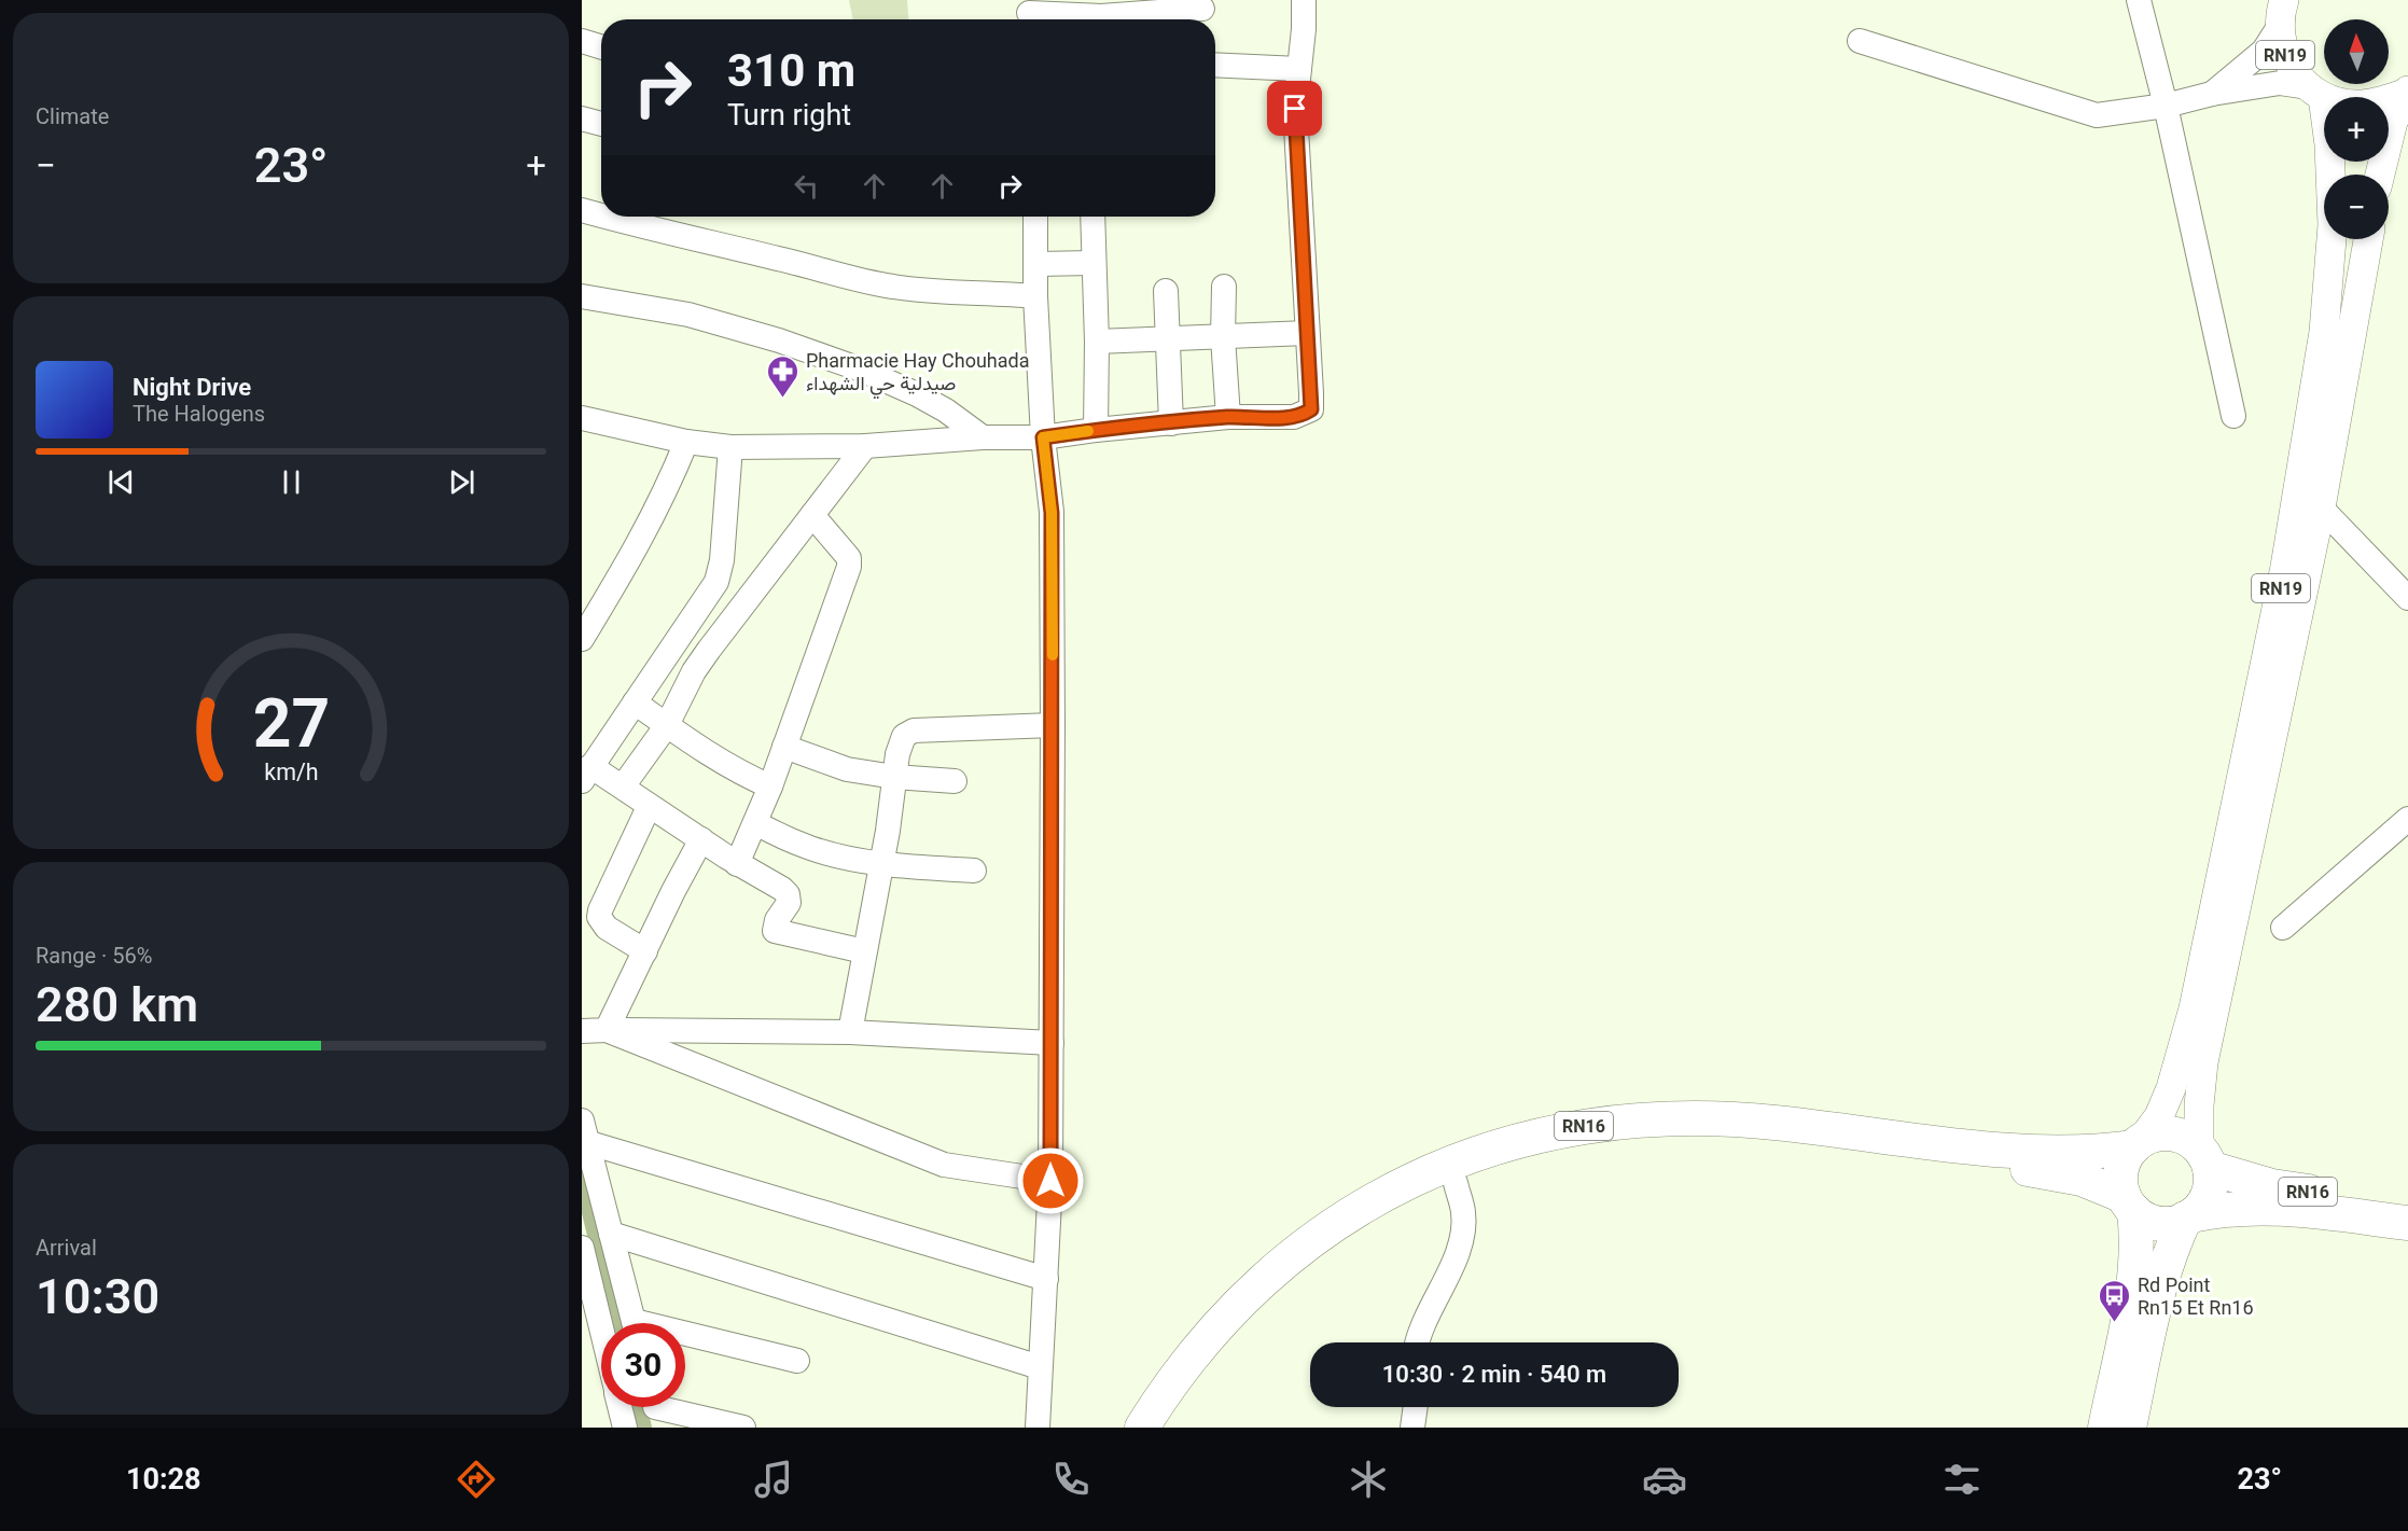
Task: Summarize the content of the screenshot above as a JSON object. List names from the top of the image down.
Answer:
{
  "streets": {
    "highway": ["RN16"],
    "main road": ["RN19"]
  },
  "crossings": [
    ["RN19", "RN16"]
  ],
  "places": {
    "pharmacy": ["Pharmacie Hay Chouhada صيدلية حي الشهداء"],
    "bus stop": ["Rd Point Rn15 Et Rn16"]
  },
  "north": "top",
  "page": {
    "tile": [
      "Climate",
      ["Range · 56%", "280 km"],
      ["Arrival", "10:30"]
    ],
    "map_buttons": ["+", "−"],
    "turn": ["310 m", "Turn right"],
    "heat": ["−", "23°", "+"],
    "song": ["Night Drive", "The Halogens"],
    "limit": "30",
    "trip": "10:30 · 2 min · 540 m",
    "tabs": ["10:28", "23°"],
    "gauge": ["27", "km/h"]
  }
}
